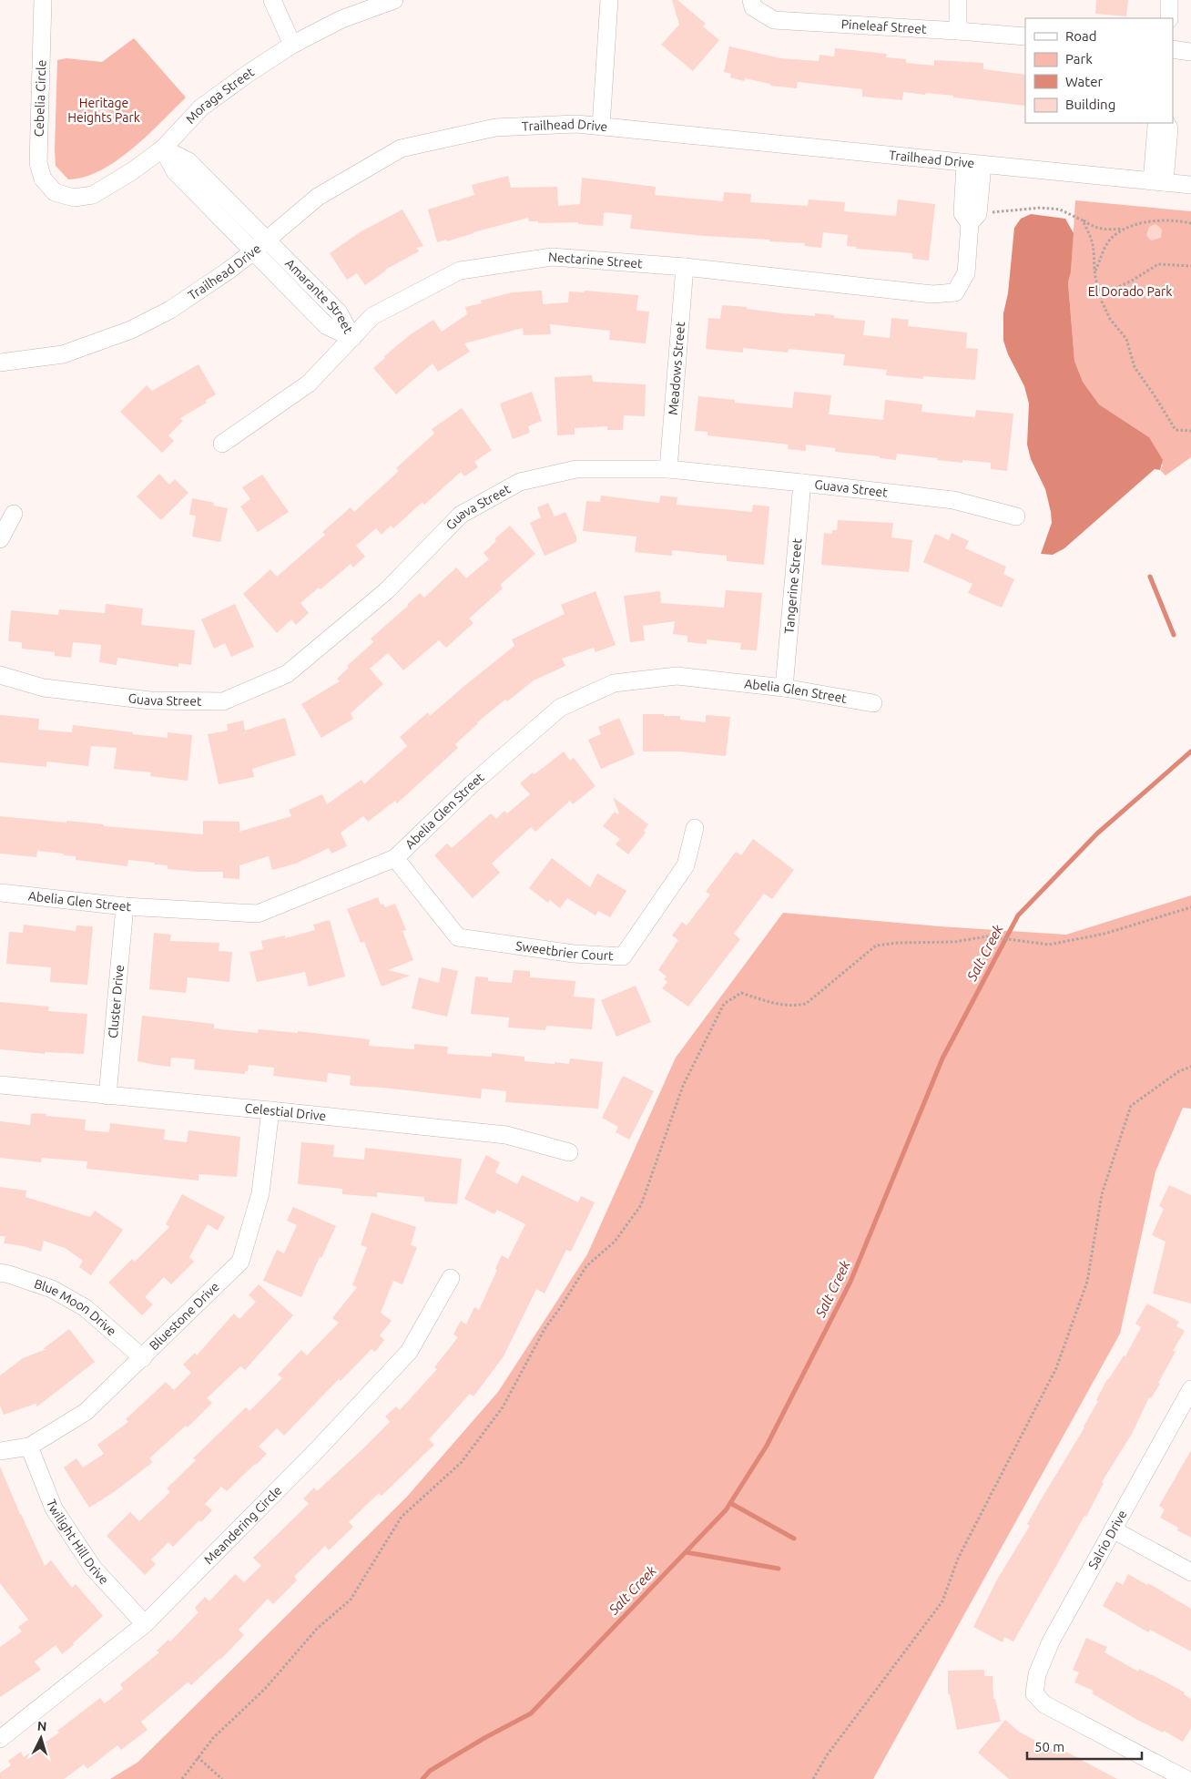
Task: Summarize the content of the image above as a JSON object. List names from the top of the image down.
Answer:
{
  "streets": {
    "street": [
      "Pineleaf Street",
      "Moraga Street",
      "Cebelia Circle",
      "Trailhead Drive",
      "Nectarine Street",
      "Amarante Street",
      "Meadows Street",
      "Guava Street",
      "Tangerine Street",
      "Abelia Glen Street",
      "Sweetbrier Court",
      "Cluster Drive",
      "Celestial Drive",
      "Blue Moon Drive",
      "Bluestone Drive",
      "Meandering Circle",
      "Salrio Drive",
      "Twilight Hill Drive"
    ]
  },
  "crossings": [
    ["Moraga Street", "Cebelia Circle"],
    ["Moraga Street", "Amarante Street"],
    ["Trailhead Drive", "Nectarine Street"],
    ["Trailhead Drive", "Amarante Street"],
    ["Nectarine Street", "Amarante Street"],
    ["Nectarine Street", "Meadows Street"],
    ["Meadows Street", "Guava Street"],
    ["Guava Street", "Tangerine Street"],
    ["Tangerine Street", "Abelia Glen Street"],
    ["Abelia Glen Street", "Sweetbrier Court"],
    ["Abelia Glen Street", "Cluster Drive"],
    ["Cluster Drive", "Celestial Drive"],
    ["Celestial Drive", "Bluestone Drive"],
    ["Blue Moon Drive", "Bluestone Drive"],
    ["Bluestone Drive", "Twilight Hill Drive"],
    ["Meandering Circle", "Twilight Hill Drive"]
  ],
  "water": ["Salt Creek"],
  "parks": ["Heritage Heights Park", "El Dorado Park"],
  "legend": [
    "Road",
    "Park",
    "Water",
    "Building"
  ],
  "scale_bar": "50 m",
  "north": "top"
}
